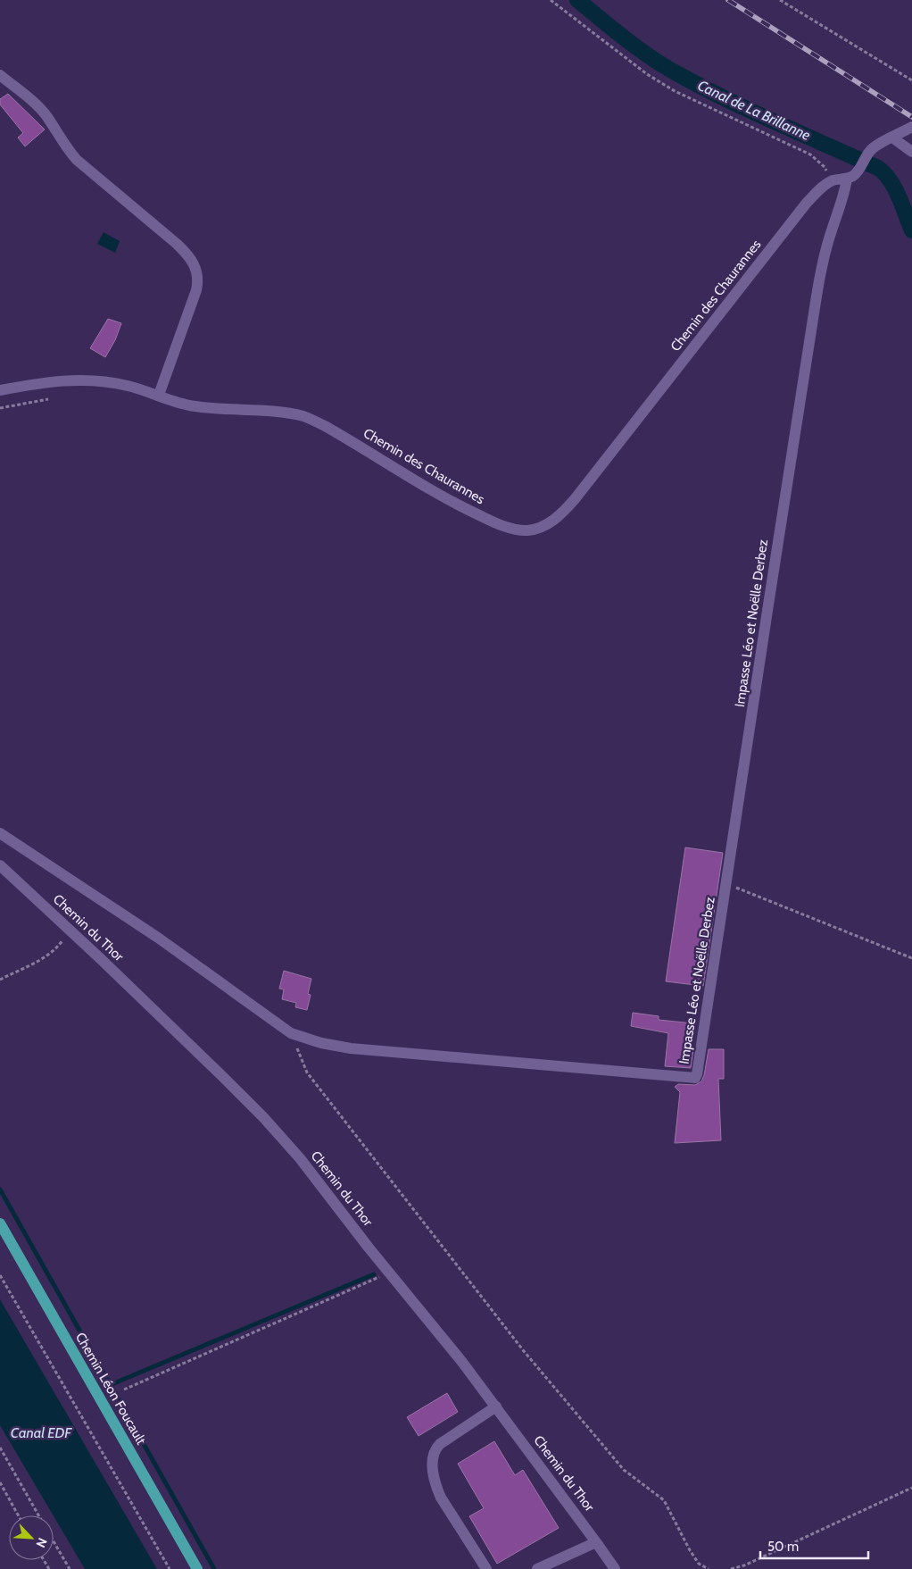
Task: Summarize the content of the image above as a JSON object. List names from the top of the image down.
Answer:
{
  "streets": {
    "main road": ["Chemin Léon Foucault"],
    "street": ["Chemin des Chaurannes", "Impasse Léo et Noëlle Derbez", "Chemin du Thor"]
  },
  "water": ["Canal de La Brillanne", "Canal EDF"],
  "scale_bar": "50 m",
  "north": "bottom right"
}
